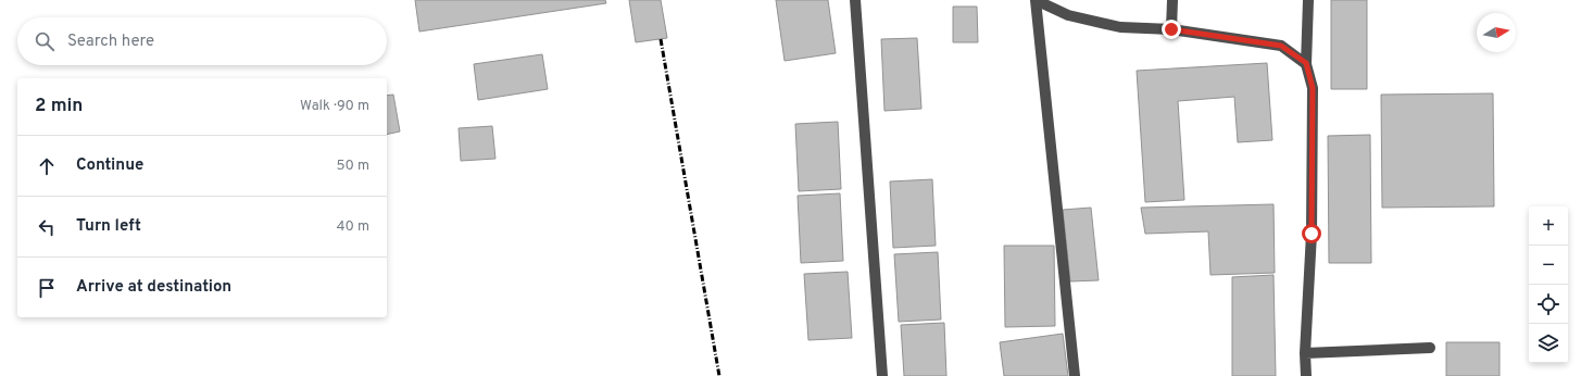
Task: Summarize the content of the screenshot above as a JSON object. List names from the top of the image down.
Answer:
{
  "north": "right",
  "page": {
    "search": "Search here",
    "heading": ["2 min", "Walk · 90 m"],
    "list": [
      ["Continue", "50 m"],
      ["Turn left", "40 m"],
      "Arrive at destination"
    ],
    "map_buttons": ["+", "−"]
  }
}
